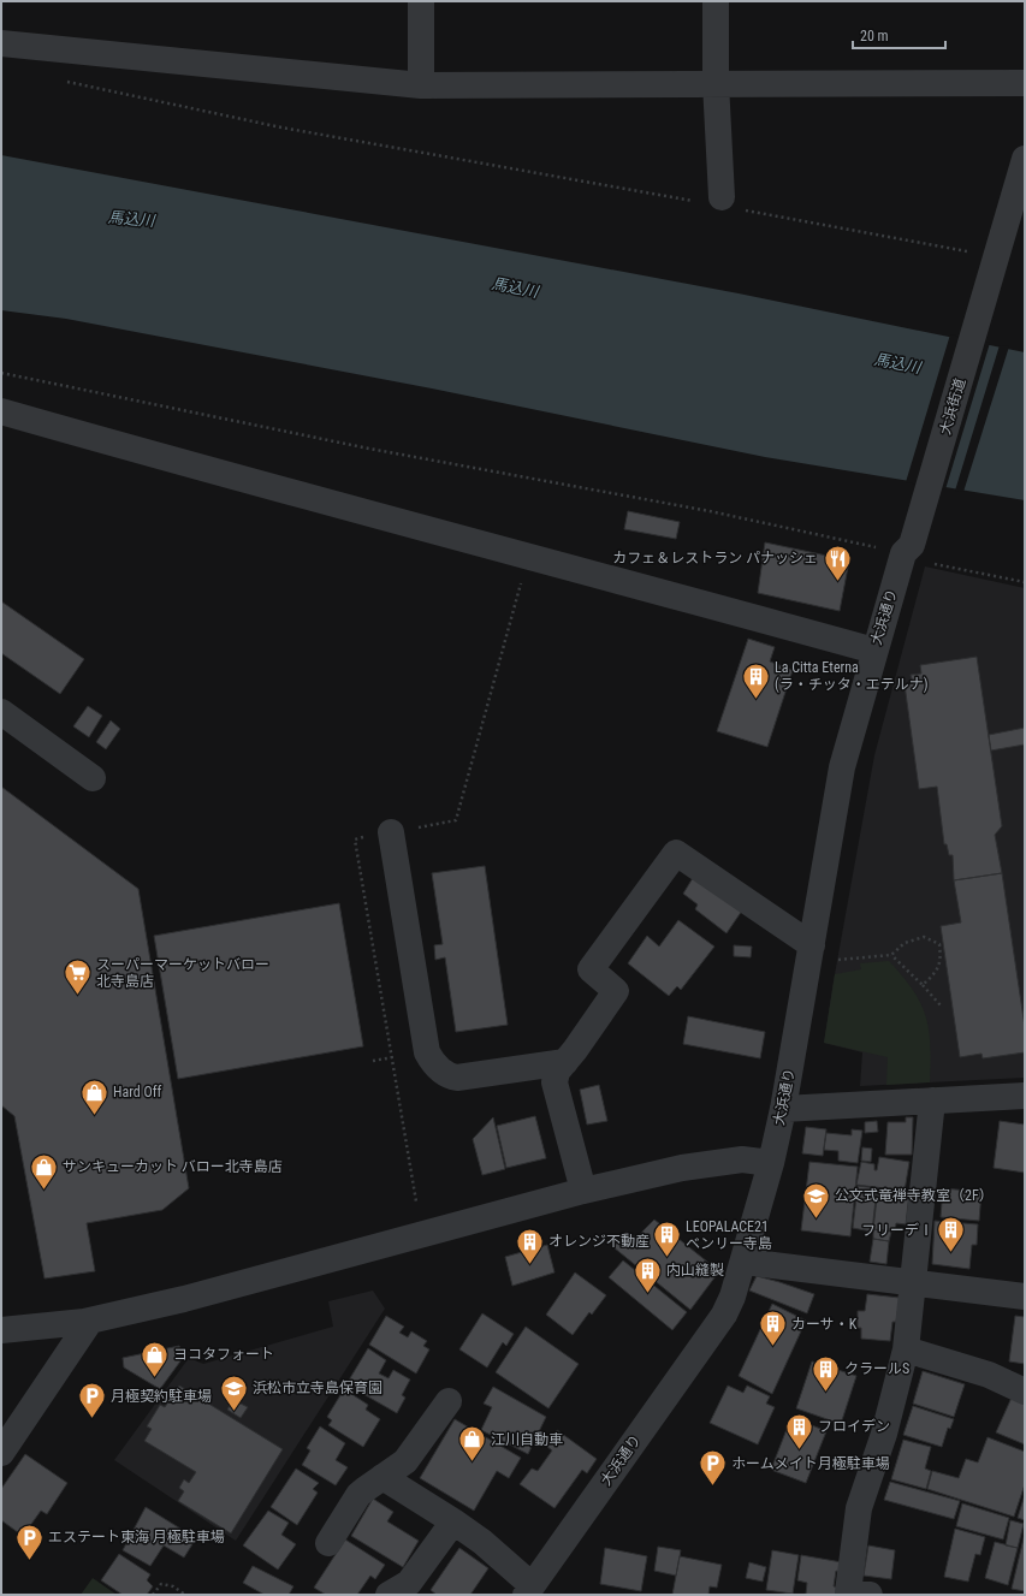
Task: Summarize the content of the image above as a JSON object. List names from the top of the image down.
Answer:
{
  "streets": {
    "street": ["大浜街道", "大浜通り"]
  },
  "crossings": [
    ["大浜街道", "大浜通り"]
  ],
  "water": ["馬込川"],
  "places": {
    "restaurant": ["カフェ＆レストラン パナッシェ"],
    "building": [
      "La Citta Eterna (ラ・チッタ・エテルナ)",
      "フリーデⅠ",
      "LEOPALACE21 ベンリー寺島",
      "オレンジ不動産",
      "内山縫製",
      "カーサ・K",
      "クラールS",
      "フロイデン"
    ],
    "supermarket": ["スーパーマーケットバロー 北寺島店"],
    "shop": [
      "Hard Off",
      "サンキューカット バロー北寺島店",
      "ヨコタフォート",
      "江川自動車"
    ],
    "school or university": ["公文式竜禅寺教室（2F）", "浜松市立寺島保育園"],
    "parking": ["月極契約駐車場", "ホームメイト月極駐車場", "エステート東海 月極駐車場"]
  },
  "scale_bar": "20 m"
}
